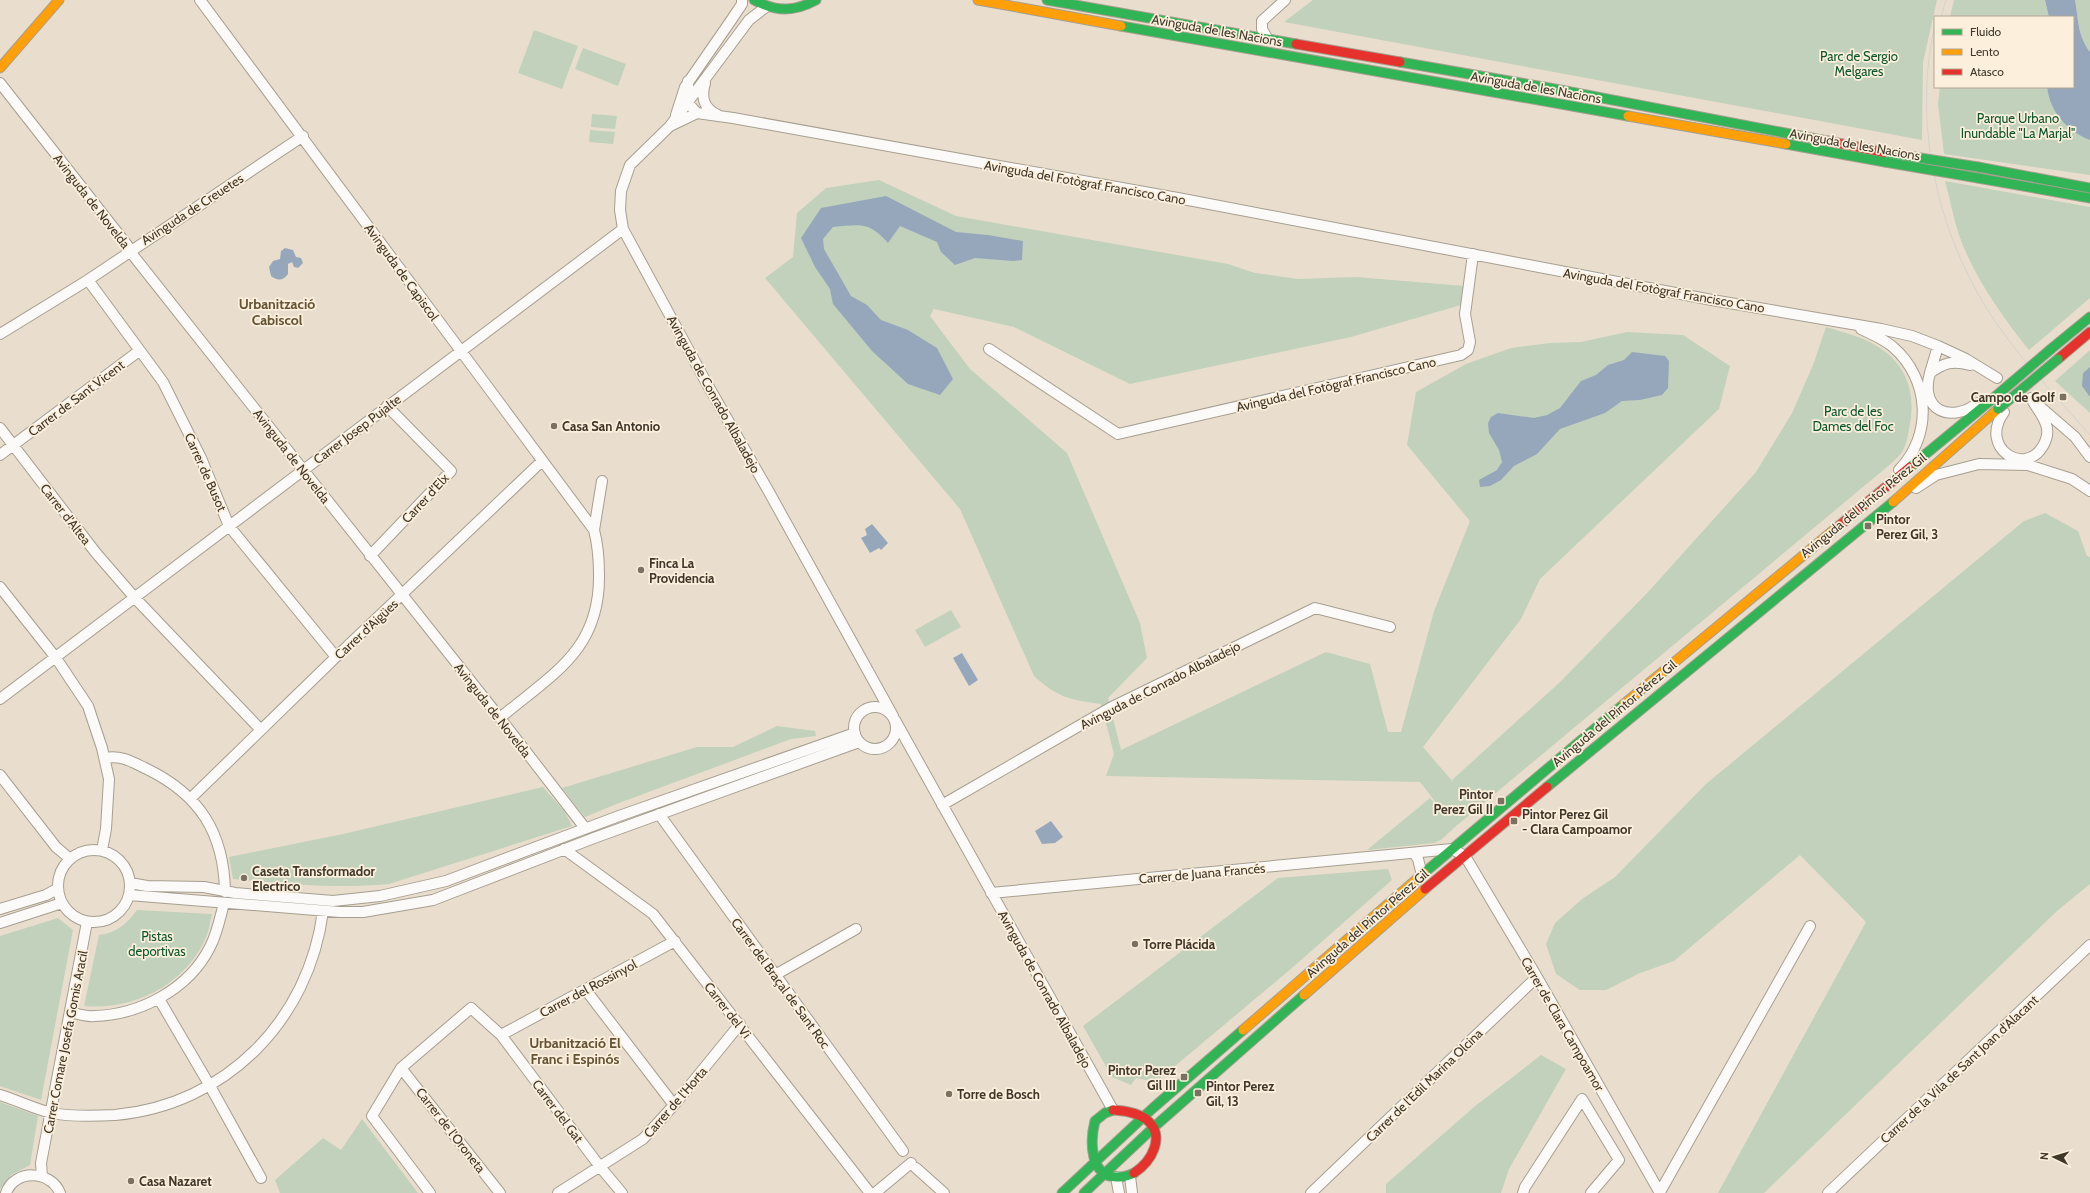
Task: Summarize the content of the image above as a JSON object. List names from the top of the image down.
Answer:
{
  "streets": {
    "main road": ["Avinguda de les Nacions", "Avinguda del Pintor Pérez Gil"],
    "street": [
      "Avinguda del Fotògraf Francisco Cano",
      "Avinguda de Novelda",
      "Avinguda de Creuetes",
      "Avinguda de Capiscol",
      "Avinguda de Conrado Albaladejo",
      "Carrer de Sant Vicent",
      "Carrer Josep Pujalte",
      "Carrer de Busot",
      "Carrer d’Elx",
      "Carrer d'Altea",
      "Carrer d'Aigües",
      "Carrer de Juana Francés",
      "Carrer del Braçal de Sant Roc",
      "Carrer del Rossinyol",
      "Carrer del Vi",
      "Carrer de Clara Campoamor",
      "Carrer Comare Josefa Gomis Aracil",
      "Carrer de la Vila de Sant Joan d'Alacant",
      "Carrer de l'Edil Marina Olcina",
      "Carrer de l'Horta",
      "Carrer del Gat",
      "Carrer de l'Oroneta"
    ]
  },
  "crossings": [
    ["Avinguda del Fotògraf Francisco Cano", "Avinguda del Pintor Pérez Gil"],
    ["Avinguda de Novelda", "Avinguda de Creuetes"],
    ["Avinguda de Novelda", "Avinguda de Capiscol"],
    ["Avinguda de Novelda", "Carrer Josep Pujalte"],
    ["Avinguda de Novelda", "Carrer d’Elx"],
    ["Avinguda de Novelda", "Carrer d'Aigües"],
    ["Avinguda de Creuetes", "Avinguda de Capiscol"],
    ["Avinguda de Creuetes", "Carrer de Busot"],
    ["Avinguda de Capiscol", "Carrer Josep Pujalte"],
    ["Avinguda de Capiscol", "Carrer d'Aigües"],
    ["Avinguda de Conrado Albaladejo", "Carrer Josep Pujalte"],
    ["Avinguda de Conrado Albaladejo", "Carrer de Juana Francés"],
    ["Carrer de Sant Vicent", "Carrer de Busot"],
    ["Carrer de Sant Vicent", "Carrer d'Altea"],
    ["Carrer Josep Pujalte", "Carrer de Busot"],
    ["Carrer Josep Pujalte", "Carrer d’Elx"],
    ["Carrer Josep Pujalte", "Carrer d'Altea"],
    ["Carrer de Busot", "Carrer d'Aigües"],
    ["Avinguda del Pintor Pérez Gil", "Carrer de Juana Francés"],
    ["Avinguda del Pintor Pérez Gil", "Carrer de Clara Campoamor"],
    ["Carrer d'Altea", "Carrer d'Aigües"],
    ["Carrer del Rossinyol", "Carrer del Vi"],
    ["Carrer del Rossinyol", "Carrer del Gat"],
    ["Carrer del Vi", "Carrer de l'Horta"],
    ["Carrer de Clara Campoamor", "Carrer de l'Edil Marina Olcina"],
    ["Carrer de l'Horta", "Carrer del Gat"],
    ["Carrer del Gat", "Carrer de l'Oroneta"]
  ],
  "districts": ["Urbanització Cabiscol", "Urbanització El Franc i Espinós"],
  "parks": [
    "Parc de Sergio Melgares",
    "Parque Urbano Inundable \"La Marjal\"",
    "Parc de les Dames del Foc",
    "Pistas deportivas"
  ],
  "places": {
    "transit": [
      "Campo de Golf",
      "Pintor Perez Gil, 3",
      "Pintor Perez Gil II",
      "Pintor Perez Gil - Clara Campoamor",
      "Pintor Perez Gil III",
      "Pintor Perez Gil, 13"
    ],
    "other": [
      "Casa San Antonio",
      "Finca La Providencia",
      "Caseta Transformador Electrico",
      "Torre Plácida",
      "Torre de Bosch",
      "Casa Nazaret"
    ]
  },
  "legend": ["Fluido", "Lento", "Atasco"],
  "north": "left"
}
